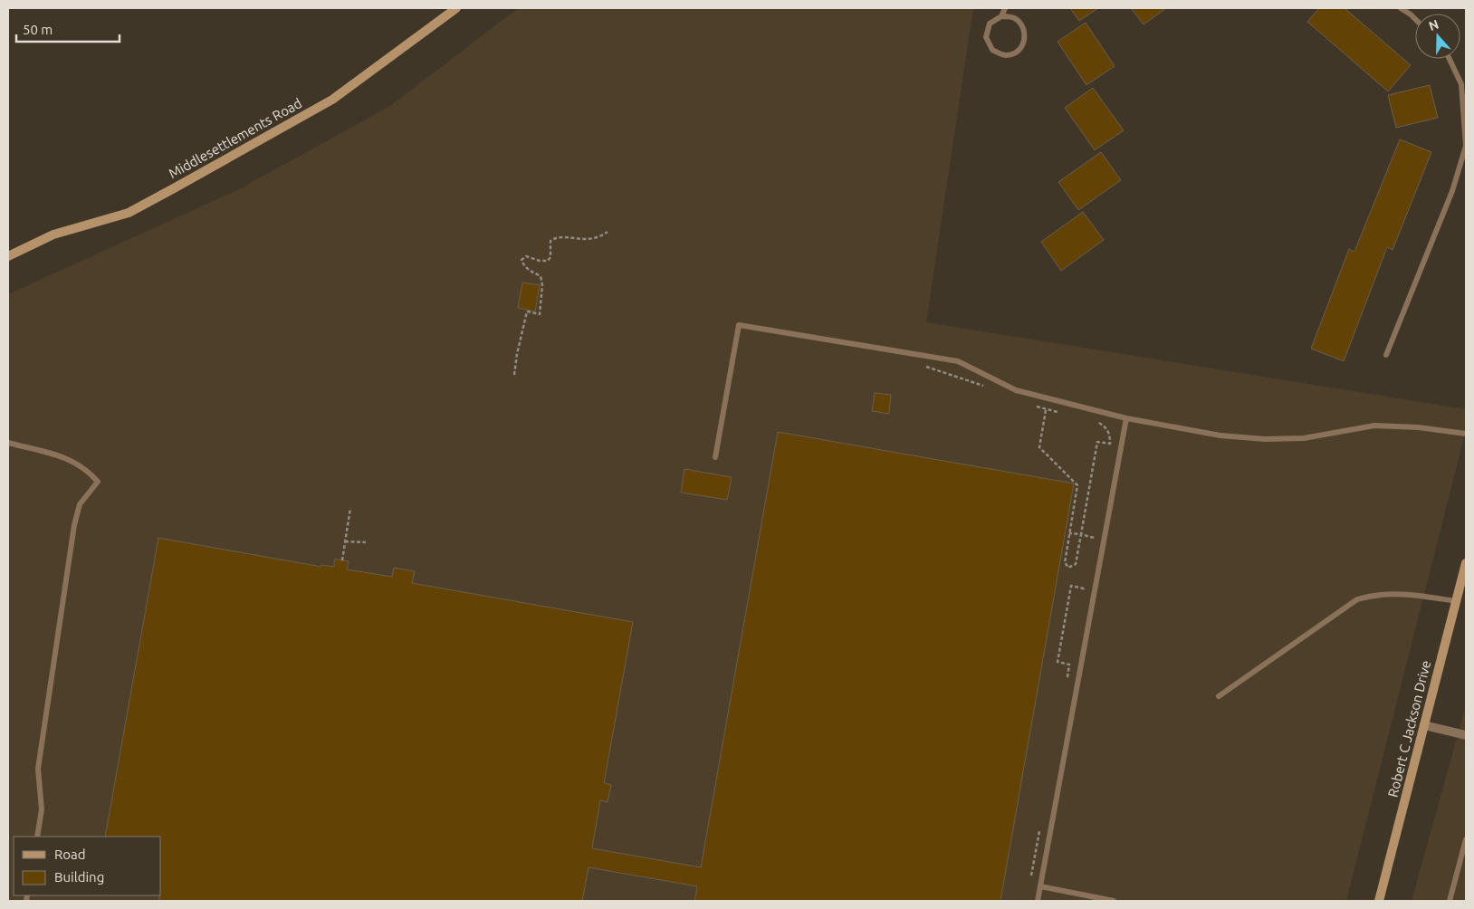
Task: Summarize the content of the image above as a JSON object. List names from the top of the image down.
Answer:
{
  "streets": {
    "street": ["Middlesettlements Road", "Robert C Jackson Drive"]
  },
  "legend": ["Road", "Building"],
  "scale_bar": "50 m",
  "north": "top"
}
